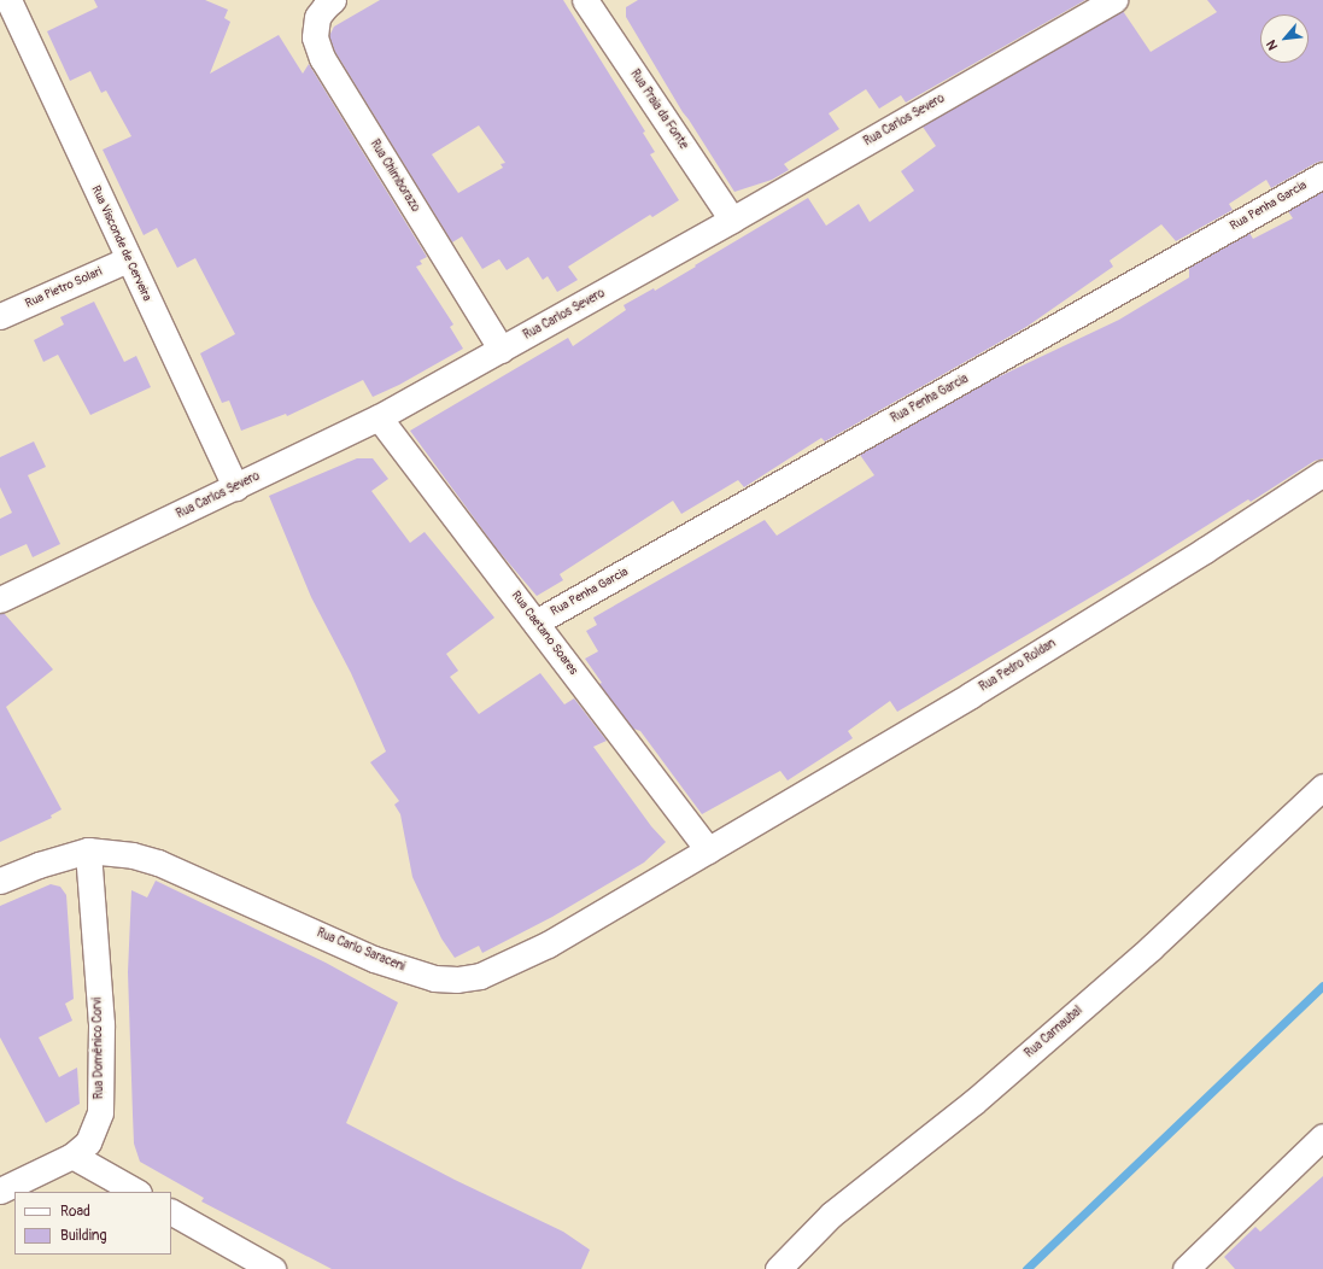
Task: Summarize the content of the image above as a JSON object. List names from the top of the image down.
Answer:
{
  "streets": {
    "street": [
      "Rua Praia da Fonte",
      "Rua Carlos Severo",
      "Rua Chimborazo",
      "Rua Penha Garcia",
      "Rua Visconde de Cerveira",
      "Rua Pietro Solari",
      "Rua Caetano Soares",
      "Rua Pedro Roldan",
      "Rua Carlo Saraceni",
      "Rua Carnaubal",
      "Rua Domênico Corvi"
    ]
  },
  "crossings": [
    ["Rua Praia da Fonte", "Rua Carlos Severo"],
    ["Rua Carlos Severo", "Rua Chimborazo"],
    ["Rua Carlos Severo", "Rua Visconde de Cerveira"],
    ["Rua Carlos Severo", "Rua Caetano Soares"],
    ["Rua Penha Garcia", "Rua Caetano Soares"],
    ["Rua Visconde de Cerveira", "Rua Pietro Solari"],
    ["Rua Caetano Soares", "Rua Pedro Roldan"],
    ["Rua Caetano Soares", "Rua Carlo Saraceni"],
    ["Rua Pedro Roldan", "Rua Carlo Saraceni"],
    ["Rua Carlo Saraceni", "Rua Domênico Corvi"]
  ],
  "legend": ["Road", "Building"],
  "north": "bottom left"
}
